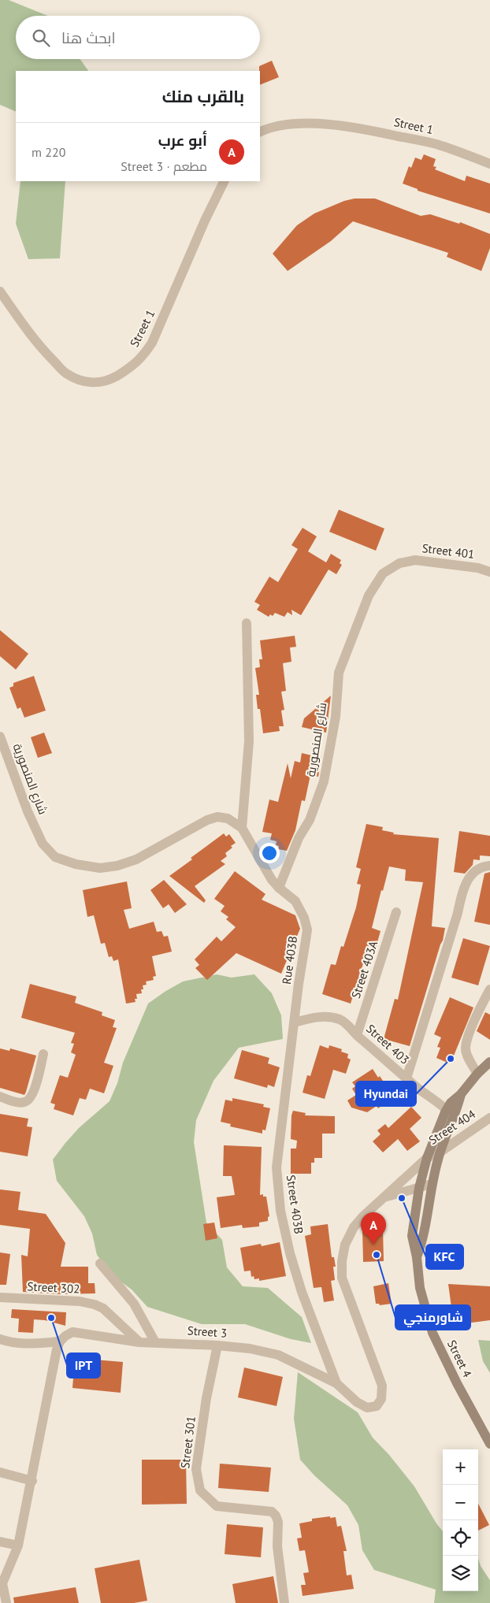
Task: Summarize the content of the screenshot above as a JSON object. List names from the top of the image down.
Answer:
{
  "streets": {
    "main road": ["Street 4"],
    "street": [
      "Street 1",
      "Street 401",
      "شارع المنصورية",
      "Rue 403B",
      "Street 403A",
      "Street 403",
      "Street 404",
      "Street 403B",
      "Street 302",
      "Street 3",
      "Street 301"
    ]
  },
  "crossings": [
    ["Street 401", "شارع المنصورية"],
    ["شارع المنصورية", "Rue 403B"],
    ["Rue 403B", "Street 403"],
    ["Rue 403B", "Street 403B"],
    ["Street 403A", "Street 403"],
    ["Street 403", "Street 403B"],
    ["Street 403", "Street 4"],
    ["Street 404", "Street 3"],
    ["Street 404", "Street 4"],
    ["Street 403B", "Street 3"],
    ["Street 302", "Street 3"],
    ["Street 3", "Street 4"],
    ["Street 3", "Street 301"]
  ],
  "places": [
    "Hyundai",
    "KFC",
    "شاورمنجي",
    "IPT"
  ],
  "page": {
    "search": "ابحث هنا",
    "heading": "بالقرب منك",
    "list": [
      {
        "mark": "A",
        "name": "أبو عرب",
        "note": "مطعم · Street 3",
        "value": "220 m"
      }
    ],
    "pins": "A",
    "map_buttons": ["+", "−"]
  }
}
